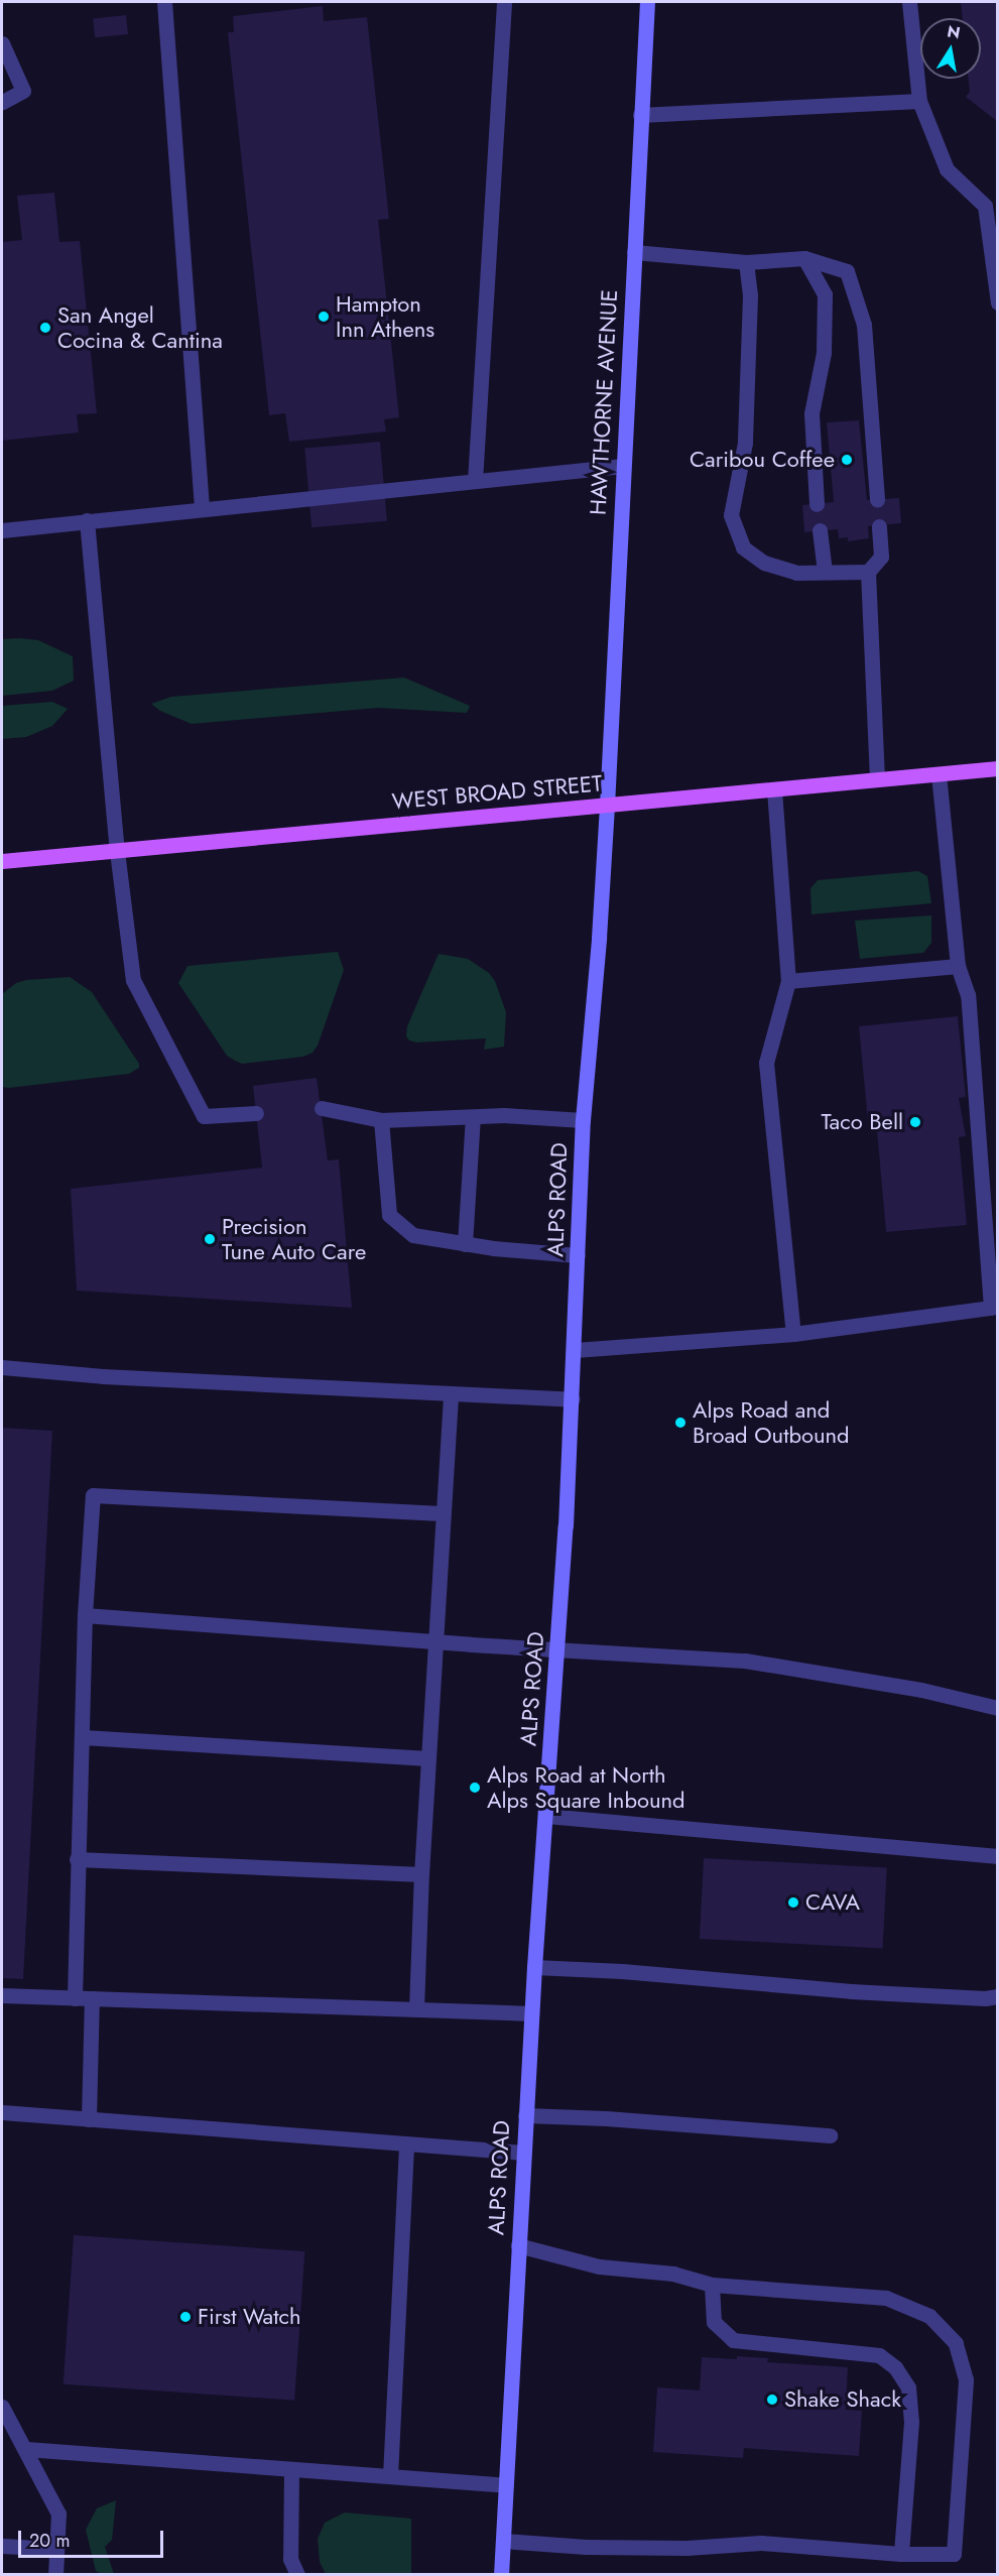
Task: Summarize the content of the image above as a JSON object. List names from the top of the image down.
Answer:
{
  "streets": {
    "main road": ["HAWTHORNE AVENUE", "WEST BROAD STREET", "ALPS ROAD"]
  },
  "crossings": [
    ["HAWTHORNE AVENUE", "WEST BROAD STREET"],
    ["HAWTHORNE AVENUE", "ALPS ROAD"],
    ["WEST BROAD STREET", "ALPS ROAD"]
  ],
  "places": [
    "Hampton Inn Athens",
    "San Angel Cocina & Cantina",
    "Caribou Coffee",
    "Taco Bell",
    "Precision Tune Auto Care",
    "Alps Road and Broad Outbound",
    "Alps Road at North Alps Square Inbound",
    "CAVA",
    "First Watch",
    "Shake Shack"
  ],
  "scale_bar": "20 m",
  "north": "top"
}
